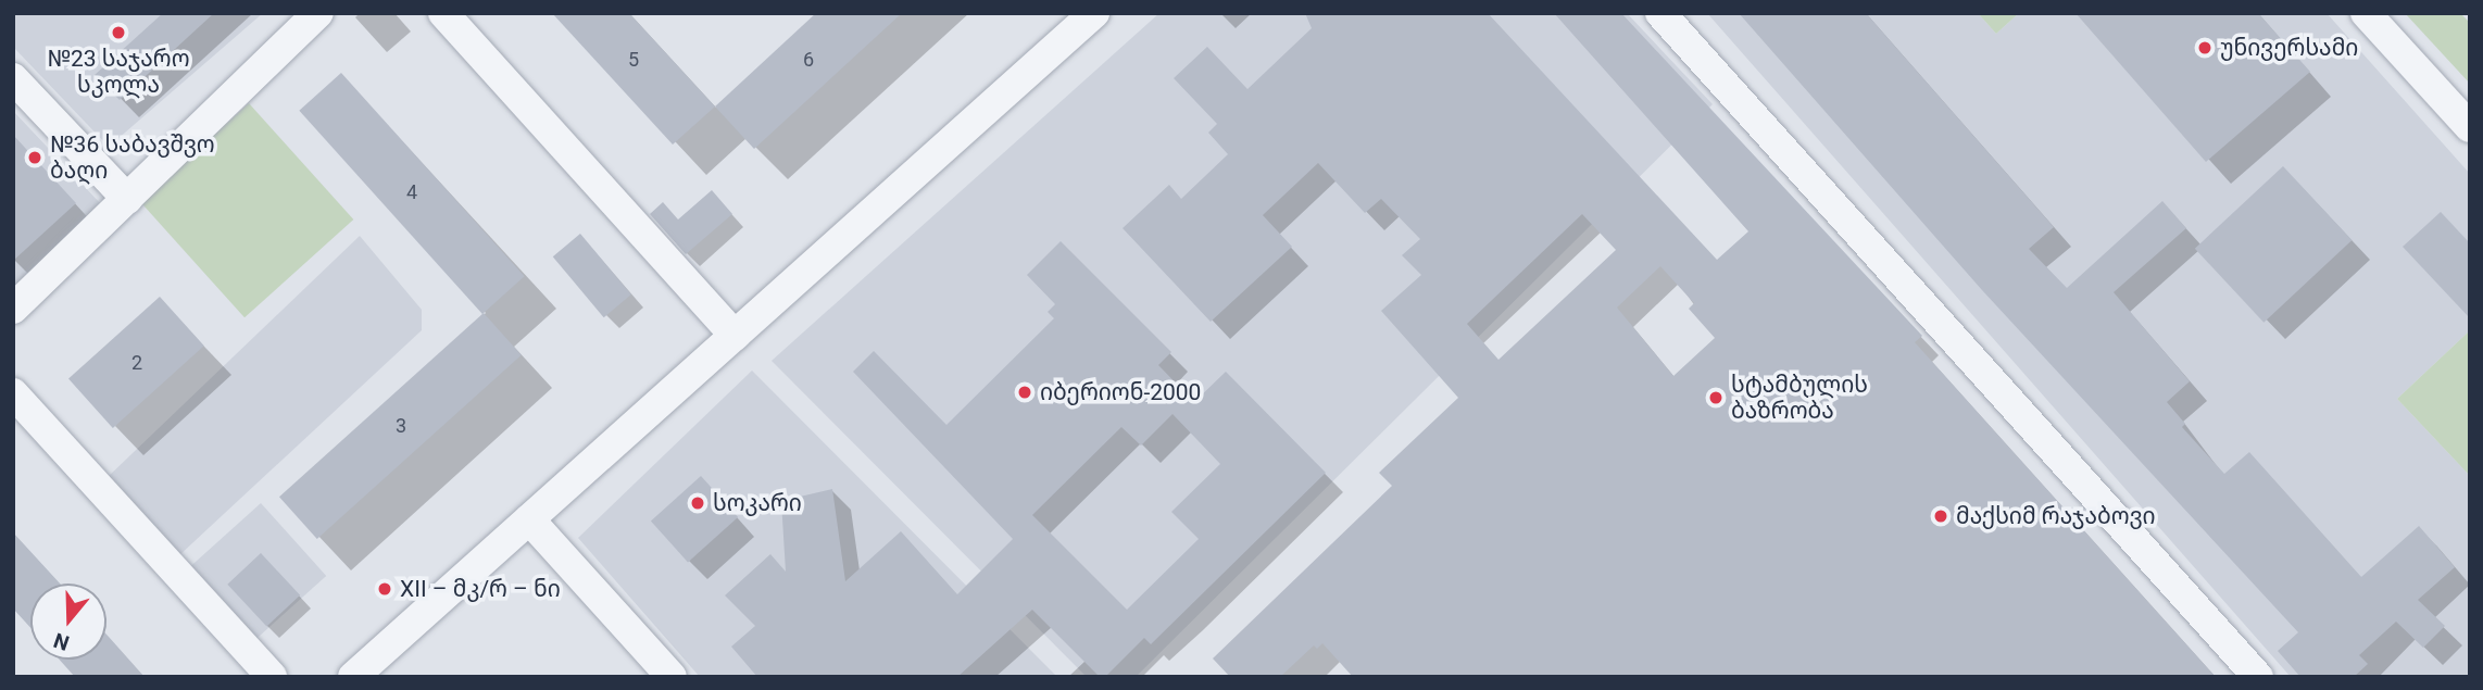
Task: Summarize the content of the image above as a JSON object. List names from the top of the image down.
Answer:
{
  "places": [
    "№23 საჯარო სკოლა",
    "უნივერსამი",
    "№36 საბავშვო ბაღი",
    "იბერიონ-2000",
    "სტამბულის ბაზრობა",
    "სოკარი",
    "მაქსიმ რაჯაბოვი",
    "XII – მკ/რ – ნი"
  ],
  "house_numbers": [
    "5",
    "6",
    "4",
    "2",
    "3"
  ],
  "north": "bottom"
}
